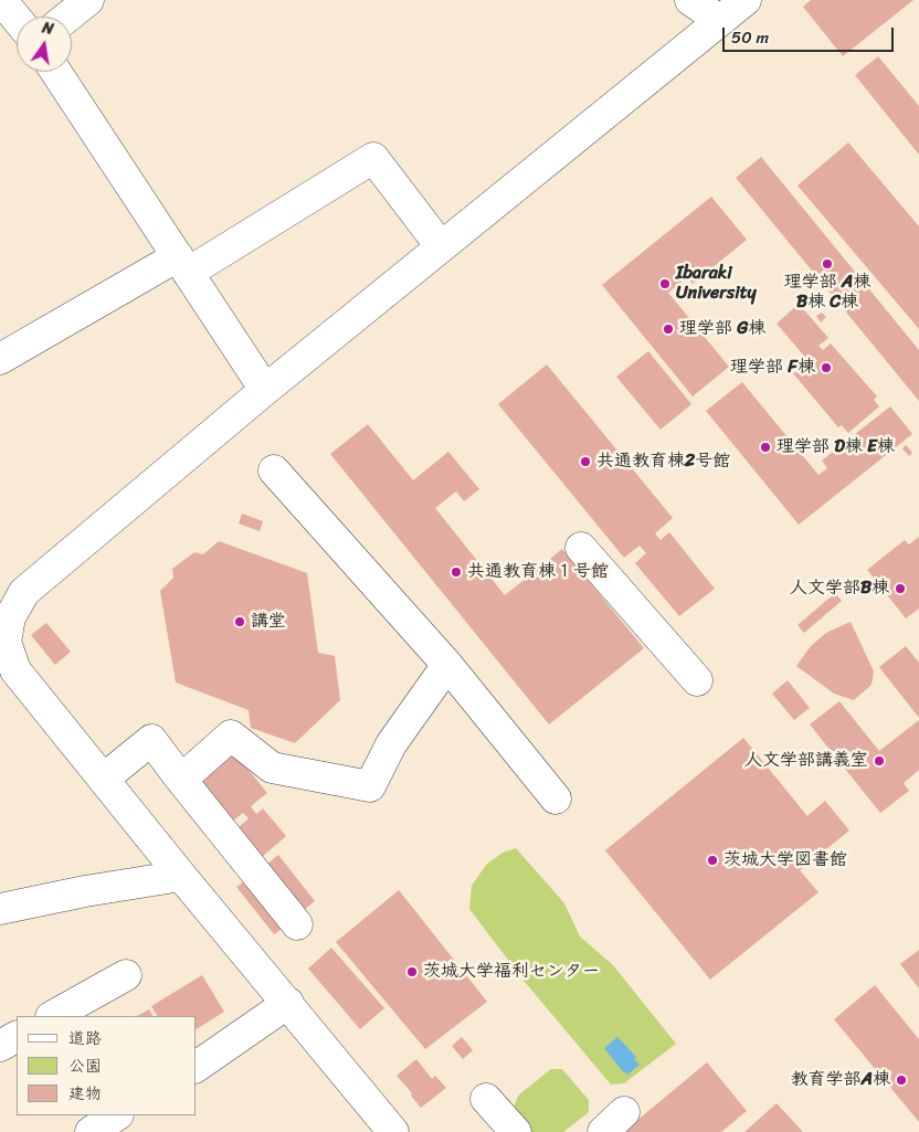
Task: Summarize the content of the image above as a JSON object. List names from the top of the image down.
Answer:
{
  "places": [
    "理学部 A棟 B棟 C棟",
    "Ibaraki University",
    "理学部 G棟",
    "理学部 F棟",
    "理学部 D棟 E棟",
    "共通教育棟2号館",
    "共通教育棟１号館",
    "人文学部B棟",
    "講堂",
    "人文学部講義室",
    "茨城大学図書館",
    "茨城大学福利センター",
    "教育学部A棟"
  ],
  "legend": ["道路", "公園", "建物"],
  "scale_bar": "50 m",
  "north": "top"
}
